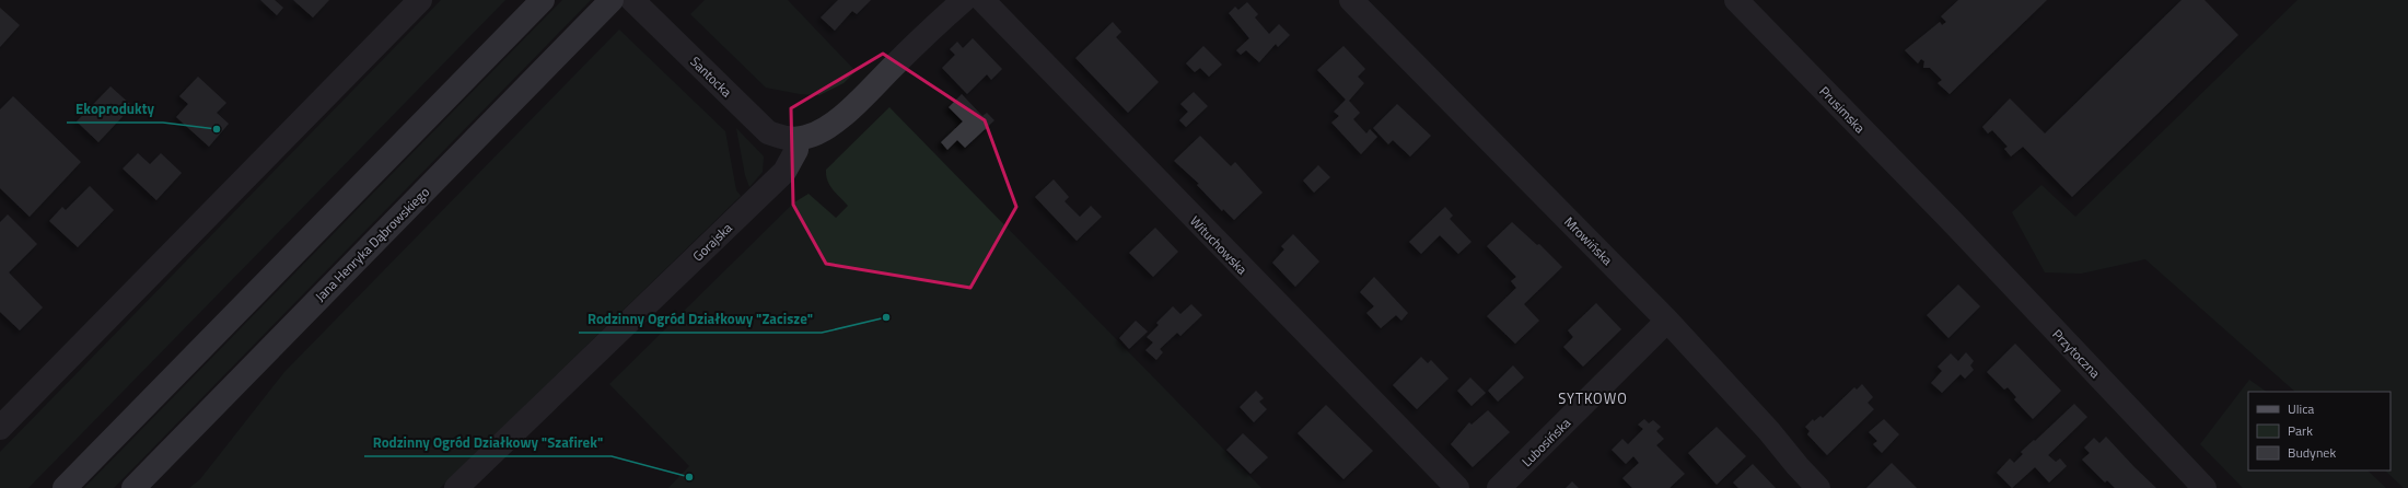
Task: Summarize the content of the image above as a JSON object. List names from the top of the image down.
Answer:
{
  "streets": {
    "main road": ["Jana Henryka Dąbrowskiego"],
    "street": [
      "Santocka",
      "Prusimska",
      "Mrowińska",
      "Gorajska",
      "Wituchowska",
      "Przytoczna",
      "Lubosińska"
    ]
  },
  "crossings": [
    ["Santocka", "Gorajska"],
    ["Prusimska", "Przytoczna"],
    ["Mrowińska", "Lubosińska"]
  ],
  "districts": ["SYTKOWO"],
  "places": ["Ekoprodukty", "Rodzinny Ogród Działkowy \"Zacisze\"", "Rodzinny Ogród Działkowy \"Szafirek\""],
  "legend": ["Ulica", "Park", "Budynek"]
}
